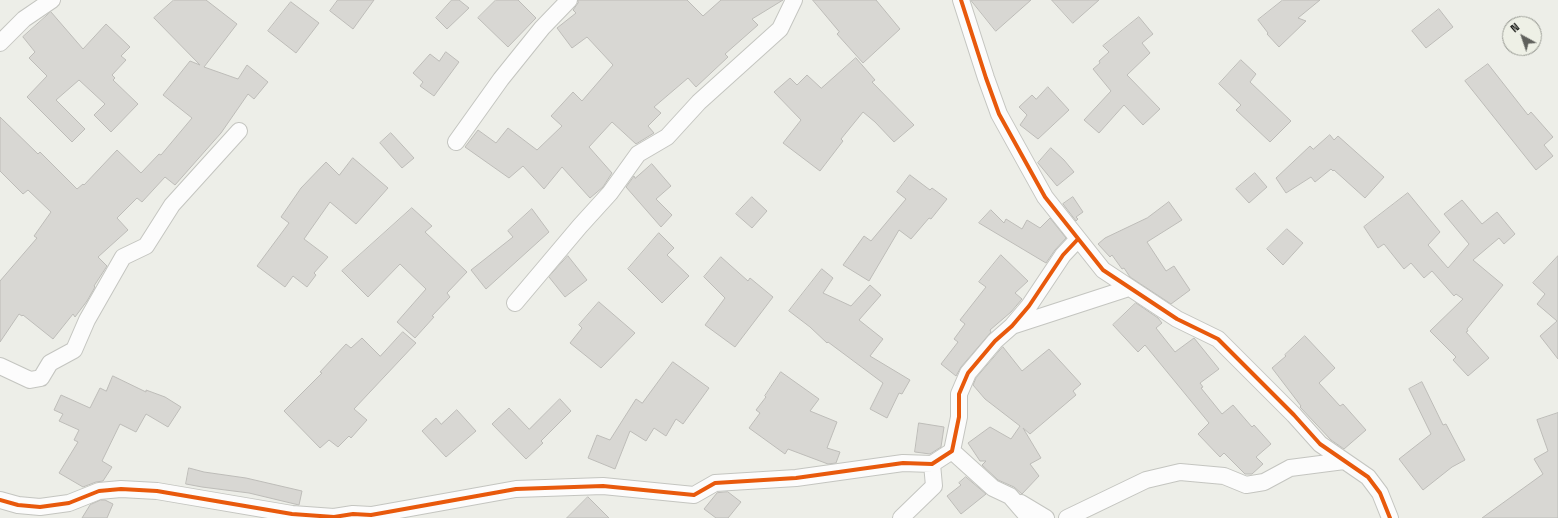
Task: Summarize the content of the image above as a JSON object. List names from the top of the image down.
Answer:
{
  "north": "top left"
}
